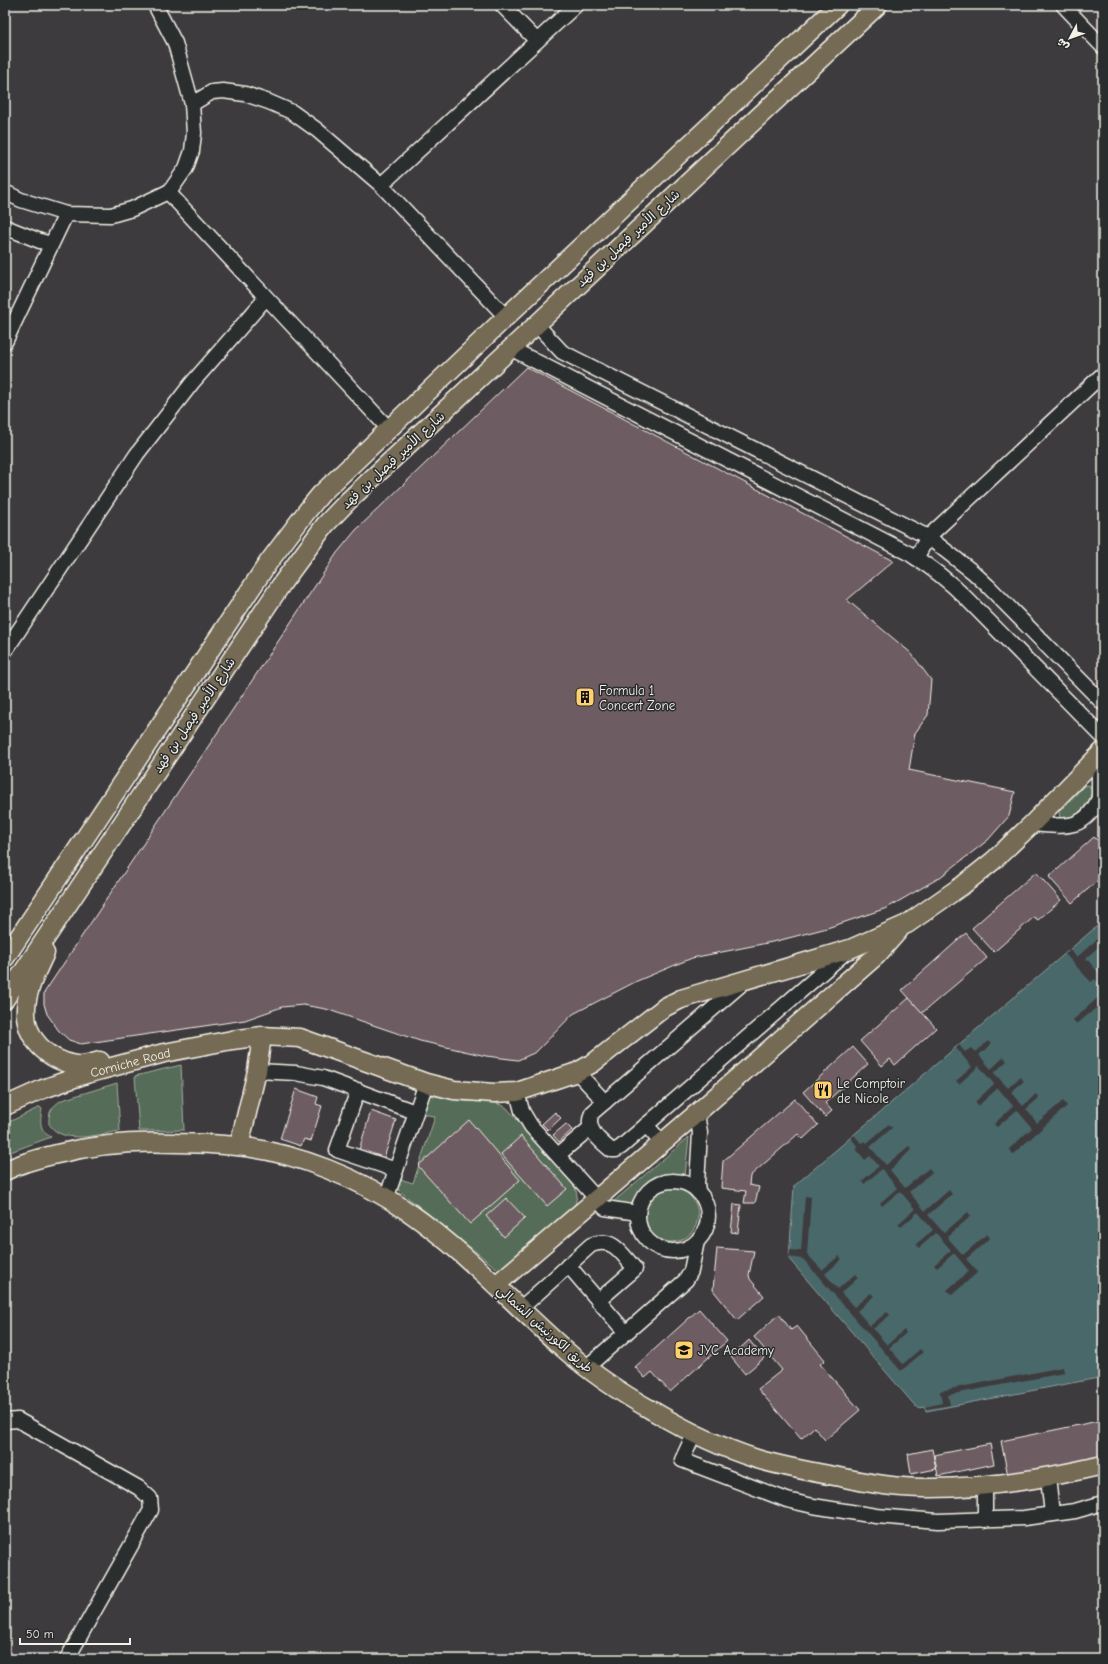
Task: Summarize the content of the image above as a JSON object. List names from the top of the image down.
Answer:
{
  "streets": {
    "main road": ["شارع الأمير فيصل بن فهد", "Corniche Road", "طريق الكورنيش الشمالي"]
  },
  "places": {
    "building": ["Formula 1 Concert Zone"],
    "restaurant": ["Le Comptoir de Nicole"],
    "school or university": ["JYC Academy"]
  },
  "scale_bar": "50 m",
  "north": "bottom left"
}
